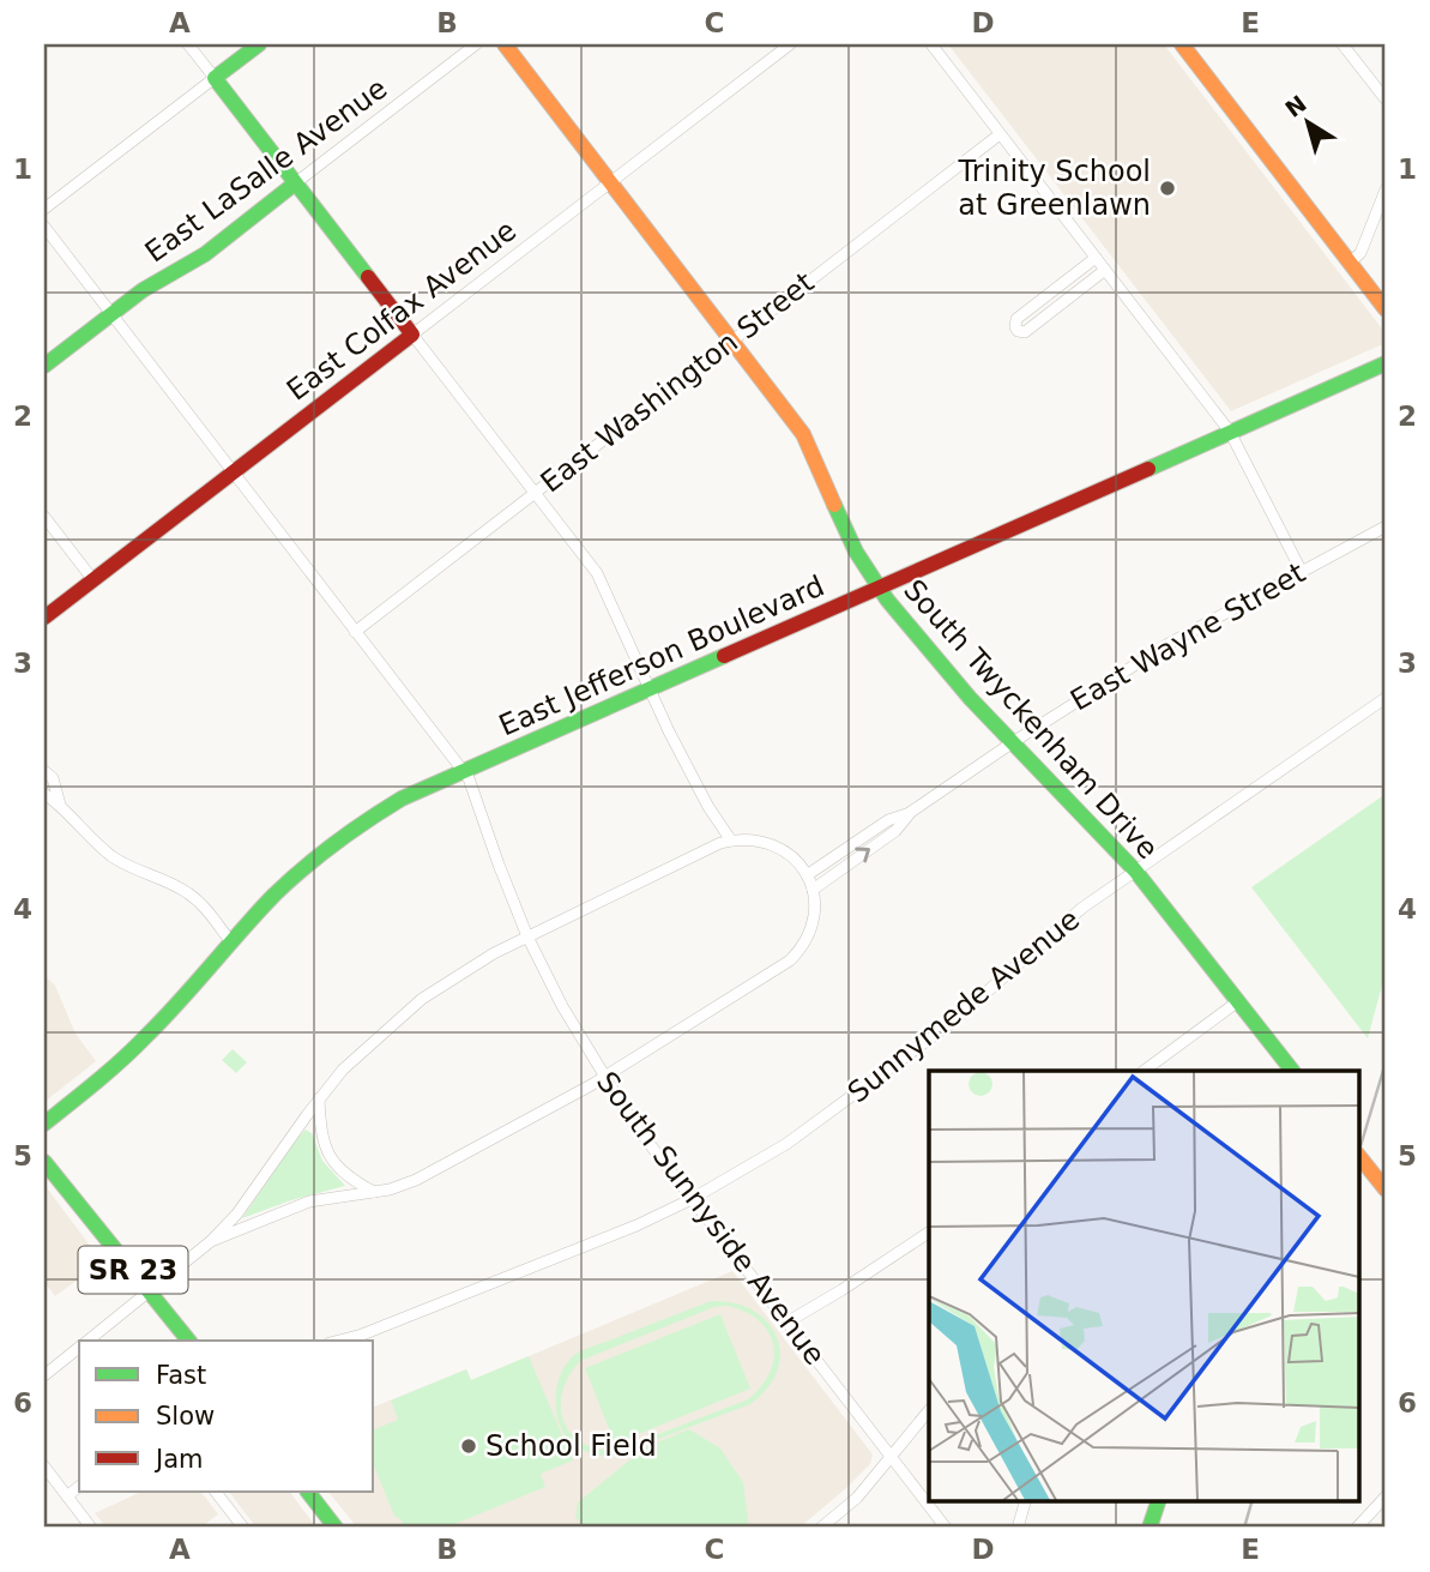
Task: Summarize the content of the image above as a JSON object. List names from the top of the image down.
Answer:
{
  "streets": {
    "street": [
      "East LaSalle Avenue",
      "East Colfax Avenue",
      "East Washington Street",
      "East Wayne Street",
      "East Jefferson Boulevard",
      "South Twyckenham Drive",
      "Sunnymede Avenue",
      "South Sunnyside Avenue",
      "SR 23"
    ]
  },
  "crossings": [
    ["East LaSalle Avenue", "South Sunnyside Avenue"],
    ["East Colfax Avenue", "South Twyckenham Drive"],
    ["East Colfax Avenue", "South Sunnyside Avenue"],
    ["East Washington Street", "South Twyckenham Drive"],
    ["East Washington Street", "South Sunnyside Avenue"],
    ["East Wayne Street", "South Twyckenham Drive"],
    ["East Jefferson Boulevard", "South Twyckenham Drive"],
    ["East Jefferson Boulevard", "South Sunnyside Avenue"],
    ["South Twyckenham Drive", "Sunnymede Avenue"],
    ["Sunnymede Avenue", "South Sunnyside Avenue"]
  ],
  "places": ["Trinity School at Greenlawn", "School Field"],
  "legend": ["Fast", "Slow", "Jam"],
  "north": "top left",
  "grid": {
    "columns": [
      "A",
      "B",
      "C",
      "D",
      "E"
    ],
    "rows": [
      "1",
      "2",
      "3",
      "4",
      "5",
      "6"
    ]
  }
}
